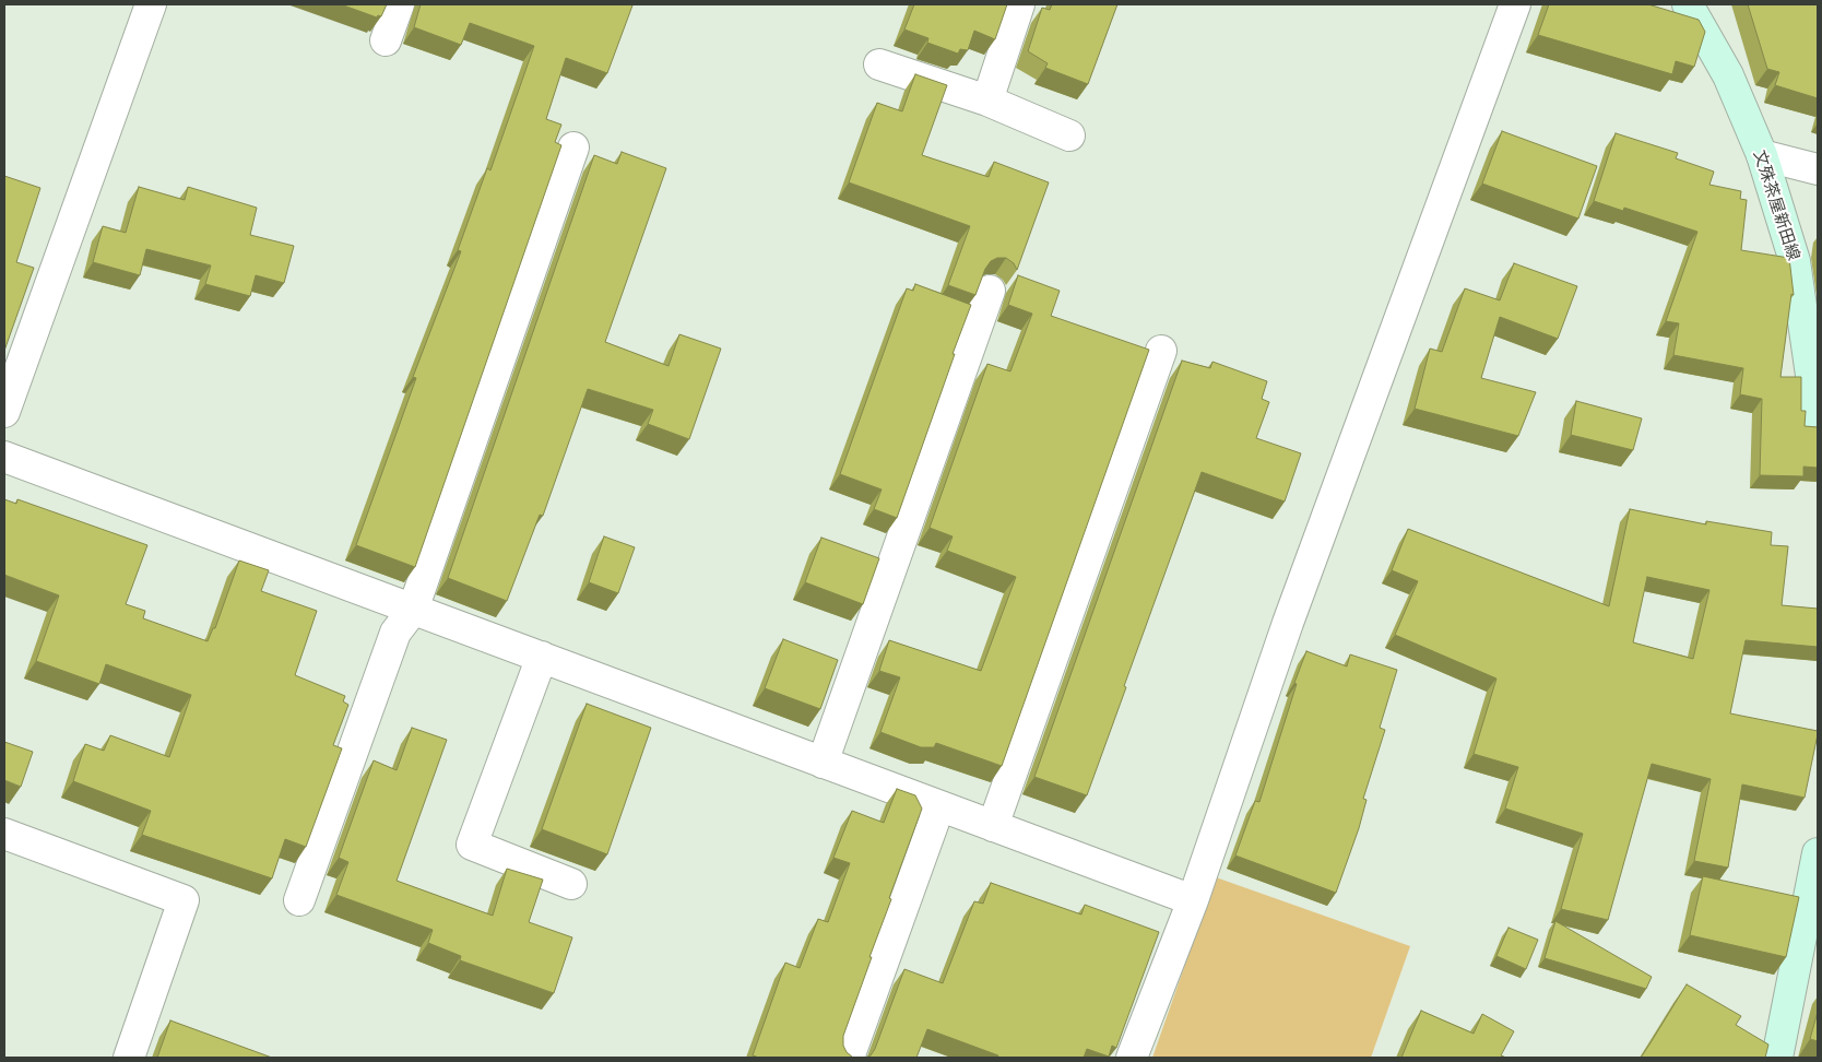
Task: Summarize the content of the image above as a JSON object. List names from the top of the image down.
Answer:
{
  "streets": {
    "main road": ["文殊茶屋新田線"]
  }
}
